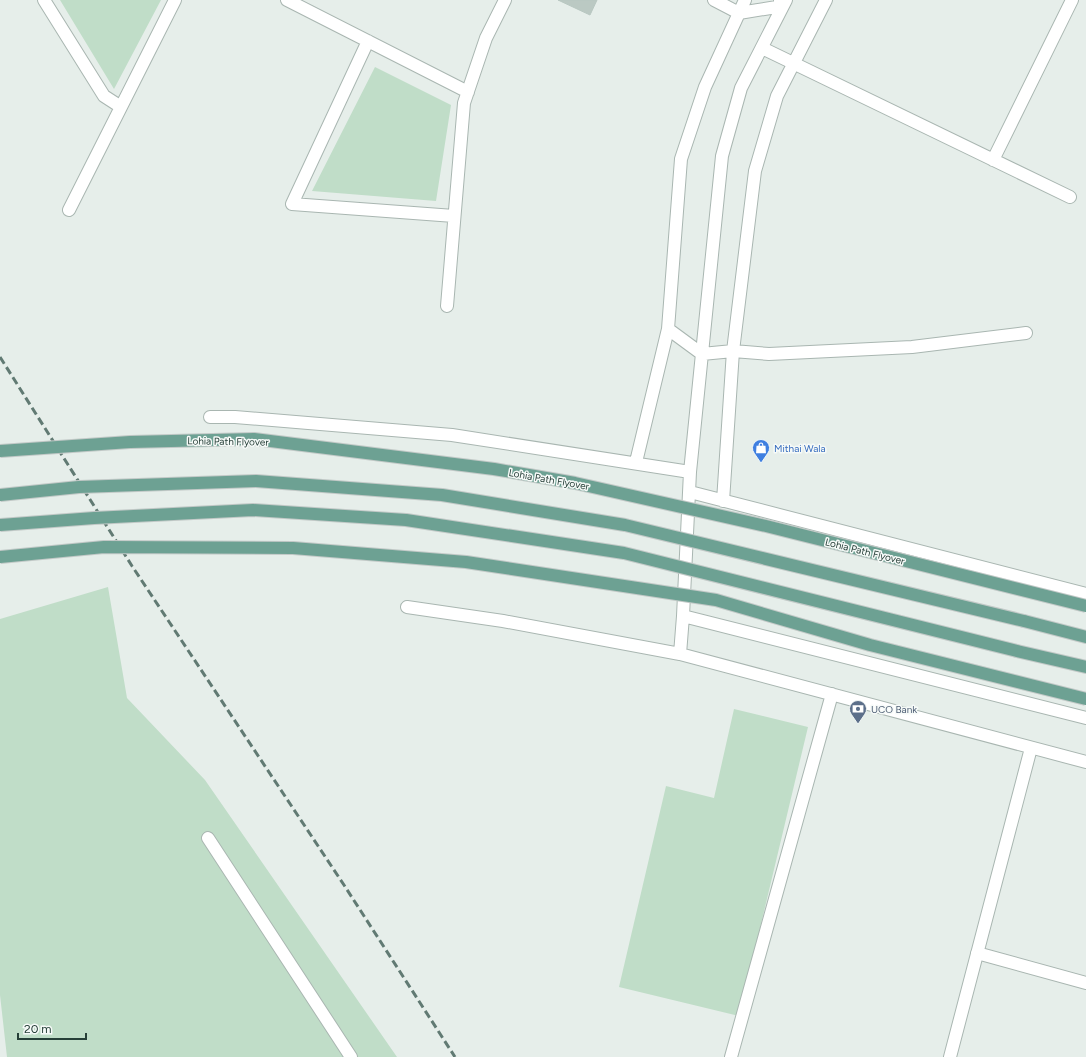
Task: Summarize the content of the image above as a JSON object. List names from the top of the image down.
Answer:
{
  "streets": {
    "main road": ["Lohia Path Flyover"]
  },
  "places": {
    "shop": ["Mithai Wala"],
    "bank": ["UCO Bank"]
  },
  "scale_bar": "20 m"
}
